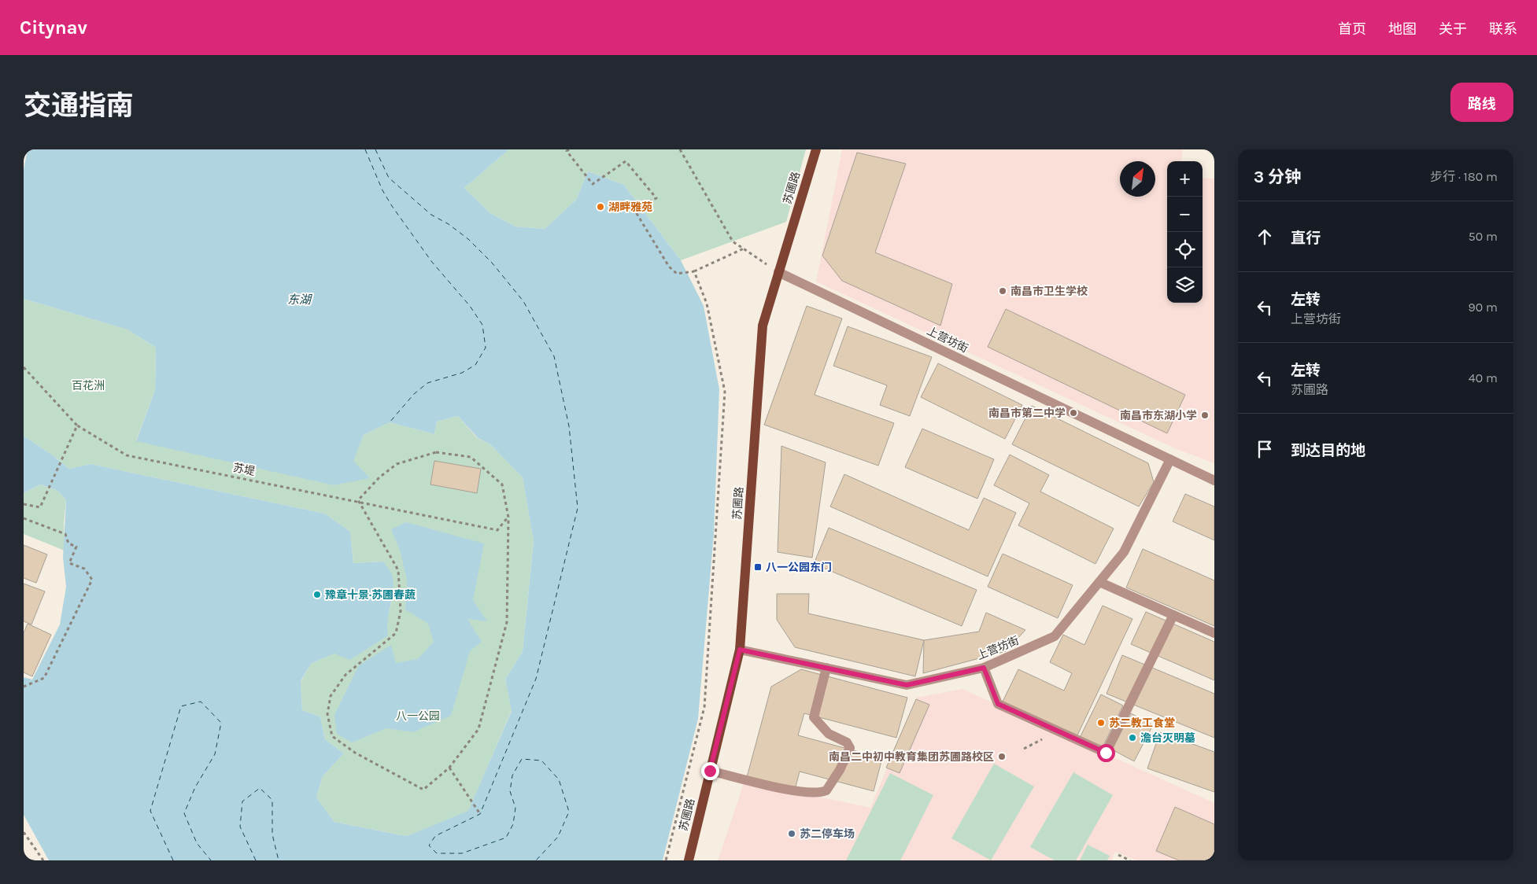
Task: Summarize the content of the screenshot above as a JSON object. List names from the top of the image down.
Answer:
{
  "streets": {
    "main road": ["苏圃路"],
    "street": ["上营坊街"],
    "path": ["苏堤"]
  },
  "crossings": [
    ["苏圃路", "上营坊街"]
  ],
  "water": ["东湖"],
  "parks": ["百花洲", "八一公园"],
  "places": {
    "other": [
      "湖畔雅苑",
      "南昌市卫生学校",
      "南昌市第二中学",
      "南昌市东湖小学",
      "豫章十景·苏圃春蔬",
      "苏二教工食堂",
      "澹台灭明墓",
      "南昌二中初中教育集团苏圃路校区",
      "苏二停车场"
    ],
    "transit": ["八一公园东门"]
  },
  "north": "top right",
  "page": {
    "header": "Citynav",
    "nav": [
      "首页",
      "地图",
      "关于",
      "联系"
    ],
    "title": "交通指南",
    "buttons": "路线",
    "heading": ["3 分钟", "步行 · 180 m"],
    "map_buttons": ["+", "−"],
    "list": [
      ["直行", "50 m"],
      ["左转", "上营坊街", "90 m"],
      ["左转", "苏圃路", "40 m"],
      "到达目的地"
    ]
  }
}
